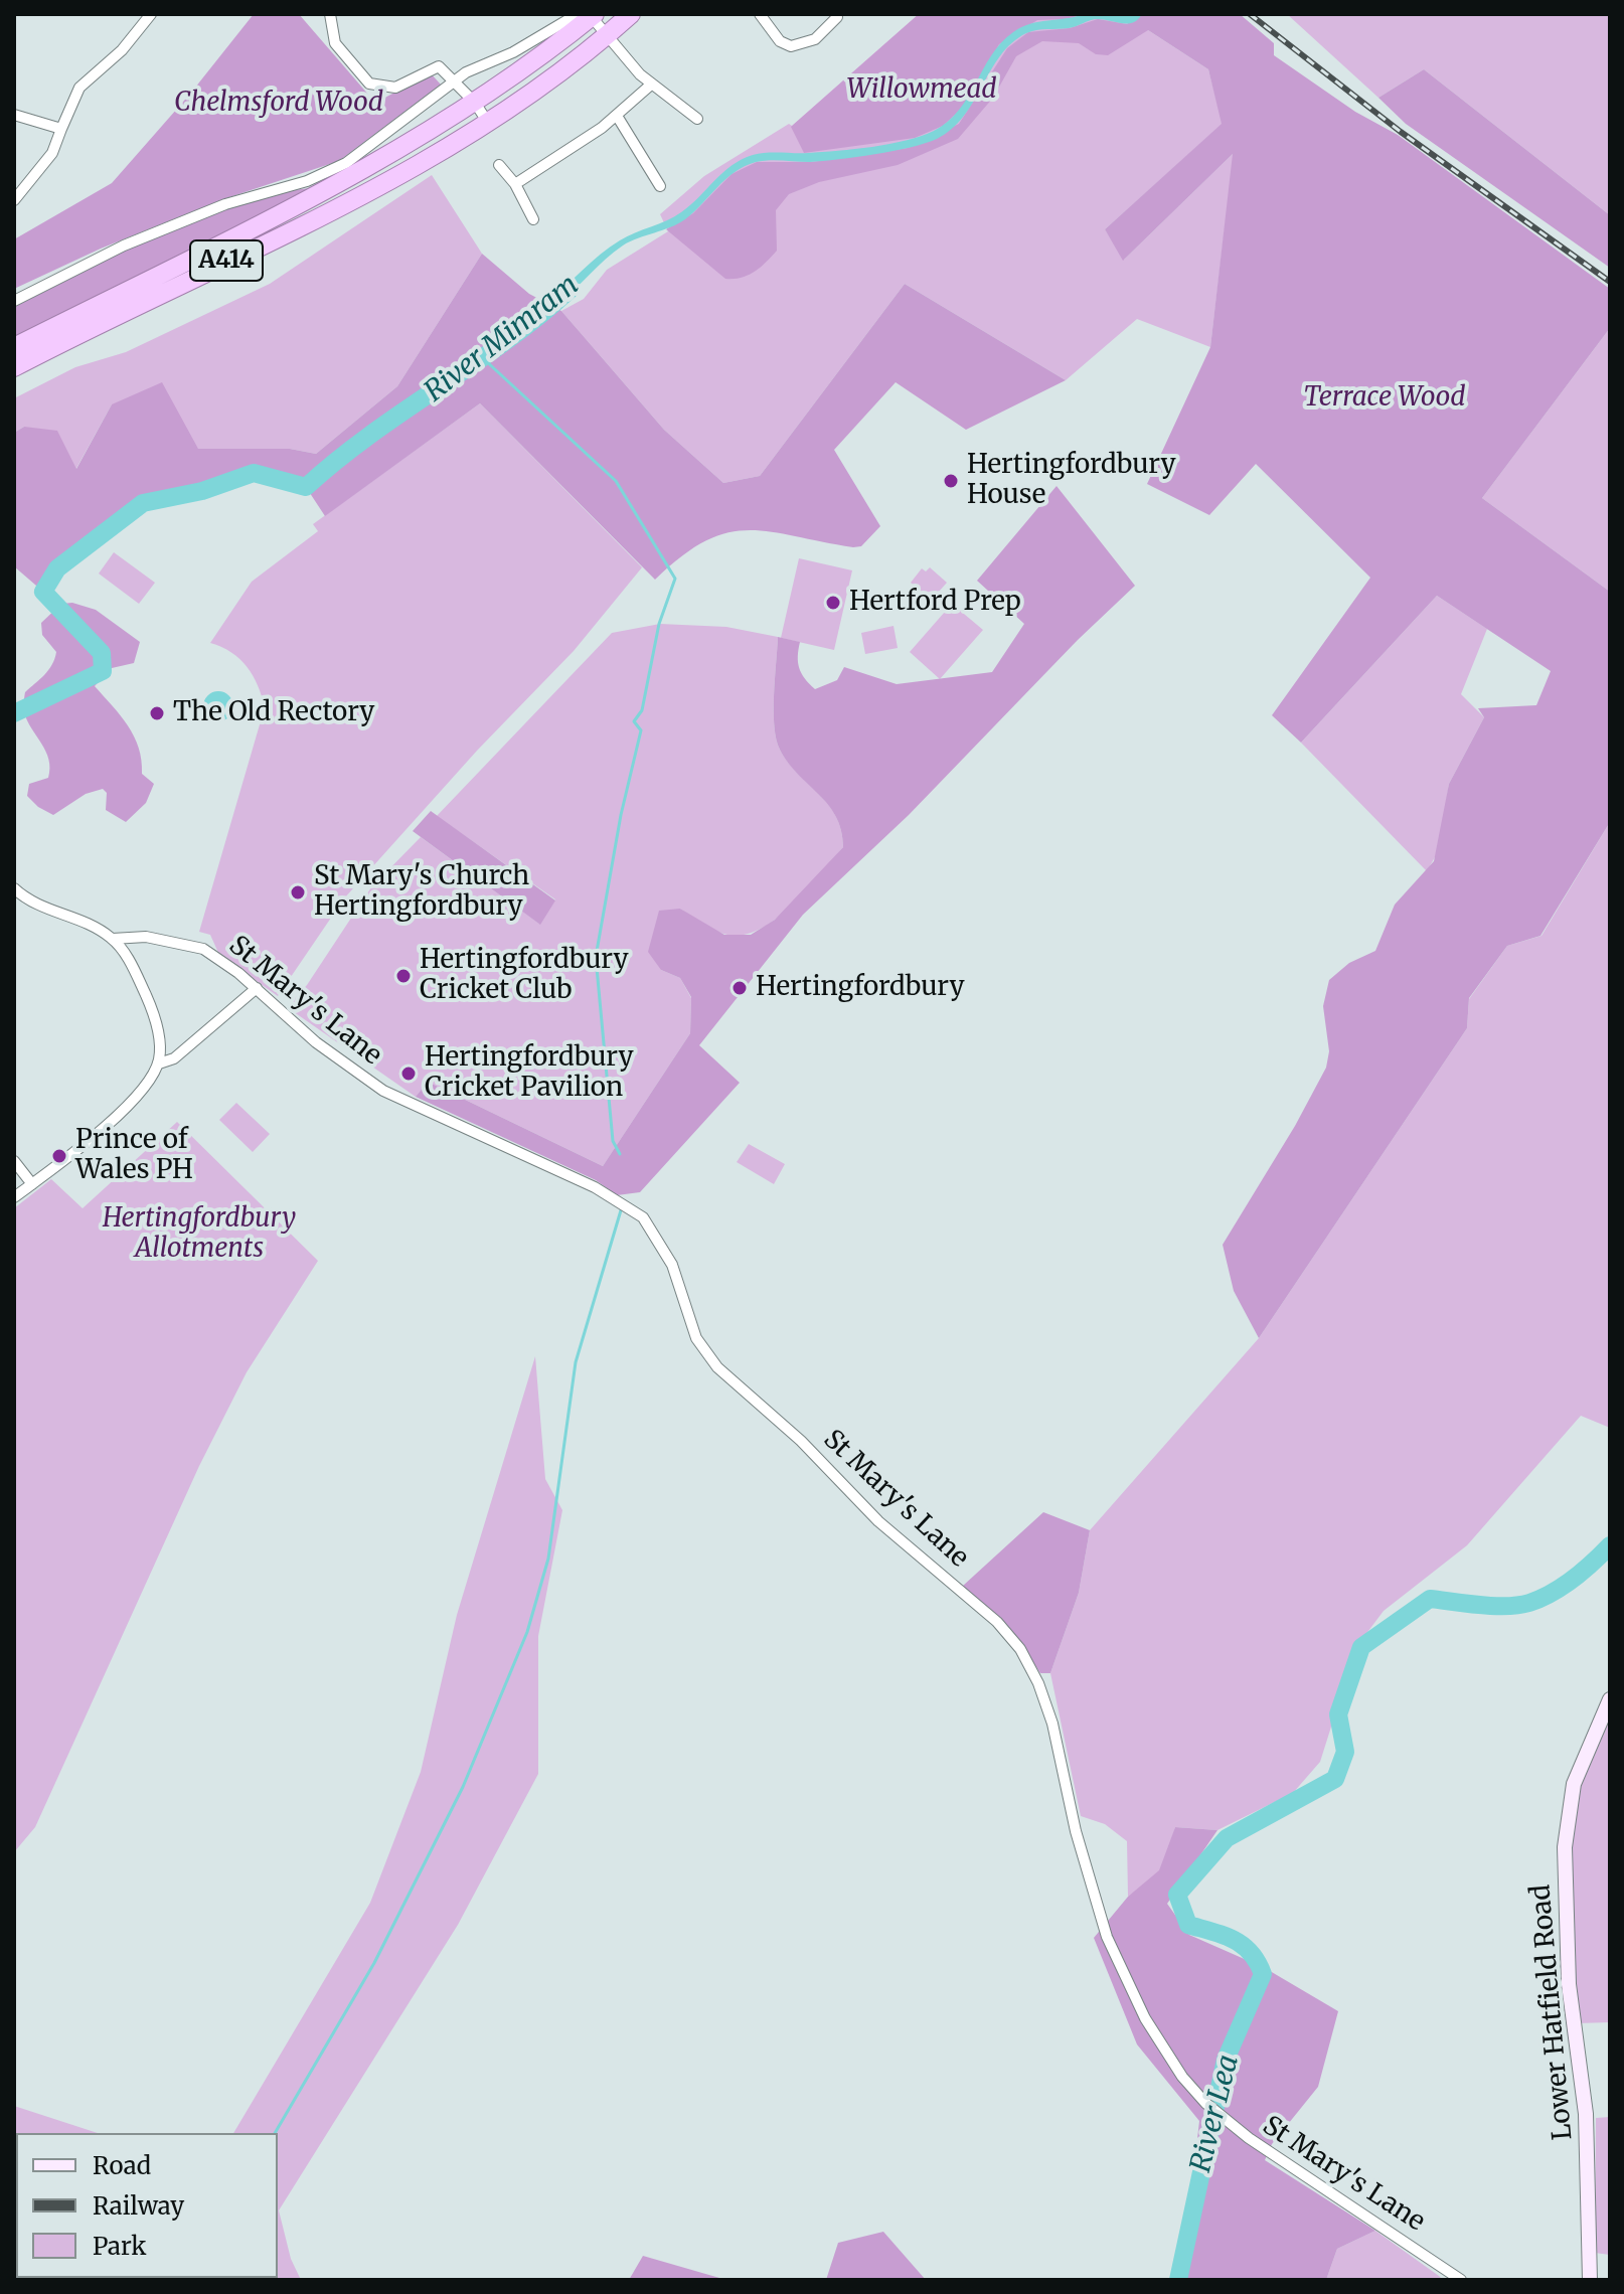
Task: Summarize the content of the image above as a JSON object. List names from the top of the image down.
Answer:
{
  "streets": {
    "highway": ["A414"],
    "main road": ["Lower Hatfield Road"],
    "street": ["St Mary's Lane"]
  },
  "water": ["River Mimram", "River Lea"],
  "parks": [
    "Willowmead",
    "Chelmsford Wood",
    "Terrace Wood",
    "Hertingfordbury Allotments"
  ],
  "places": [
    "Hertingfordbury House",
    "Hertford Prep",
    "The Old Rectory",
    "St Mary's Church Hertingfordbury",
    "Hertingfordbury Cricket Club",
    "Hertingfordbury",
    "Hertingfordbury Cricket Pavilion",
    "Prince of Wales PH"
  ],
  "legend": ["Road", "Railway", "Park"]
}
